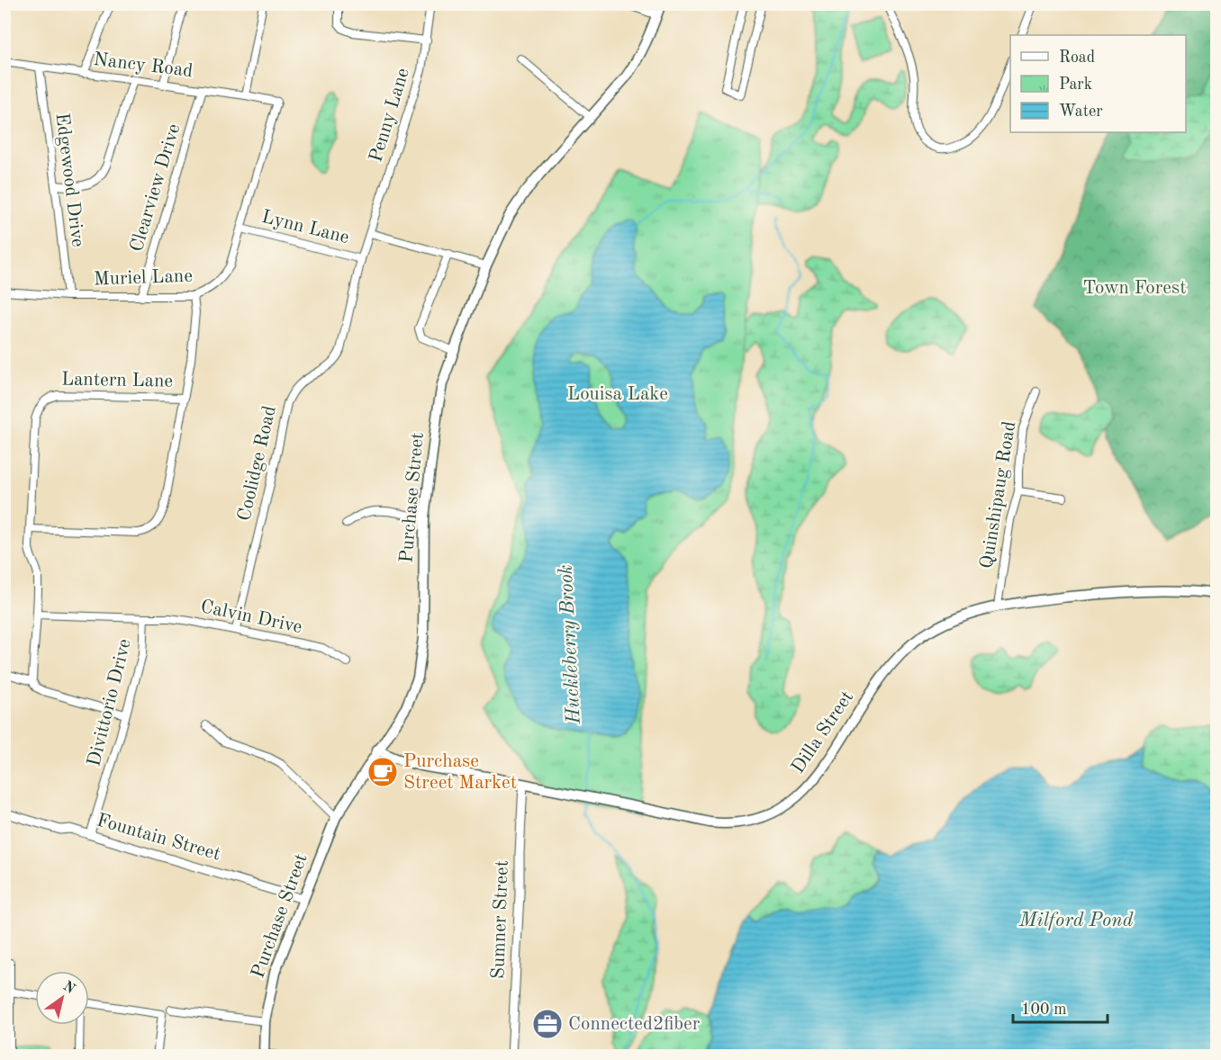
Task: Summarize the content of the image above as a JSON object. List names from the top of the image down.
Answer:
{
  "streets": {
    "main road": ["Purchase Street", "Dilla Street"],
    "street": [
      "Nancy Road",
      "Penny Lane",
      "Edgewood Drive",
      "Clearview Drive",
      "Lynn Lane",
      "Muriel Lane",
      "Lantern Lane",
      "Coolidge Road",
      "Quinshipaug Road",
      "Calvin Drive",
      "Divittorio Drive",
      "Fountain Street",
      "Sumner Street"
    ]
  },
  "crossings": [
    ["Nancy Road", "Edgewood Drive"],
    ["Nancy Road", "Clearview Drive"],
    ["Nancy Road", "Muriel Lane"],
    ["Penny Lane", "Coolidge Road"],
    ["Edgewood Drive", "Muriel Lane"],
    ["Clearview Drive", "Muriel Lane"],
    ["Lynn Lane", "Muriel Lane"],
    ["Lynn Lane", "Coolidge Road"],
    ["Lantern Lane", "Divittorio Drive"],
    ["Coolidge Road", "Calvin Drive"],
    ["Quinshipaug Road", "Dilla Street"],
    ["Purchase Street", "Dilla Street"],
    ["Purchase Street", "Fountain Street"],
    ["Calvin Drive", "Divittorio Drive"],
    ["Divittorio Drive", "Fountain Street"],
    ["Dilla Street", "Sumner Street"]
  ],
  "water": ["Huckleberry Brook", "Milford Pond"],
  "parks": ["Town Forest", "Louisa Lake"],
  "places": {
    "cafe": ["Purchase Street Market"],
    "office": ["Connected2fiber"]
  },
  "legend": ["Road", "Park", "Water"],
  "scale_bar": "100 m",
  "north": "top right"
}
